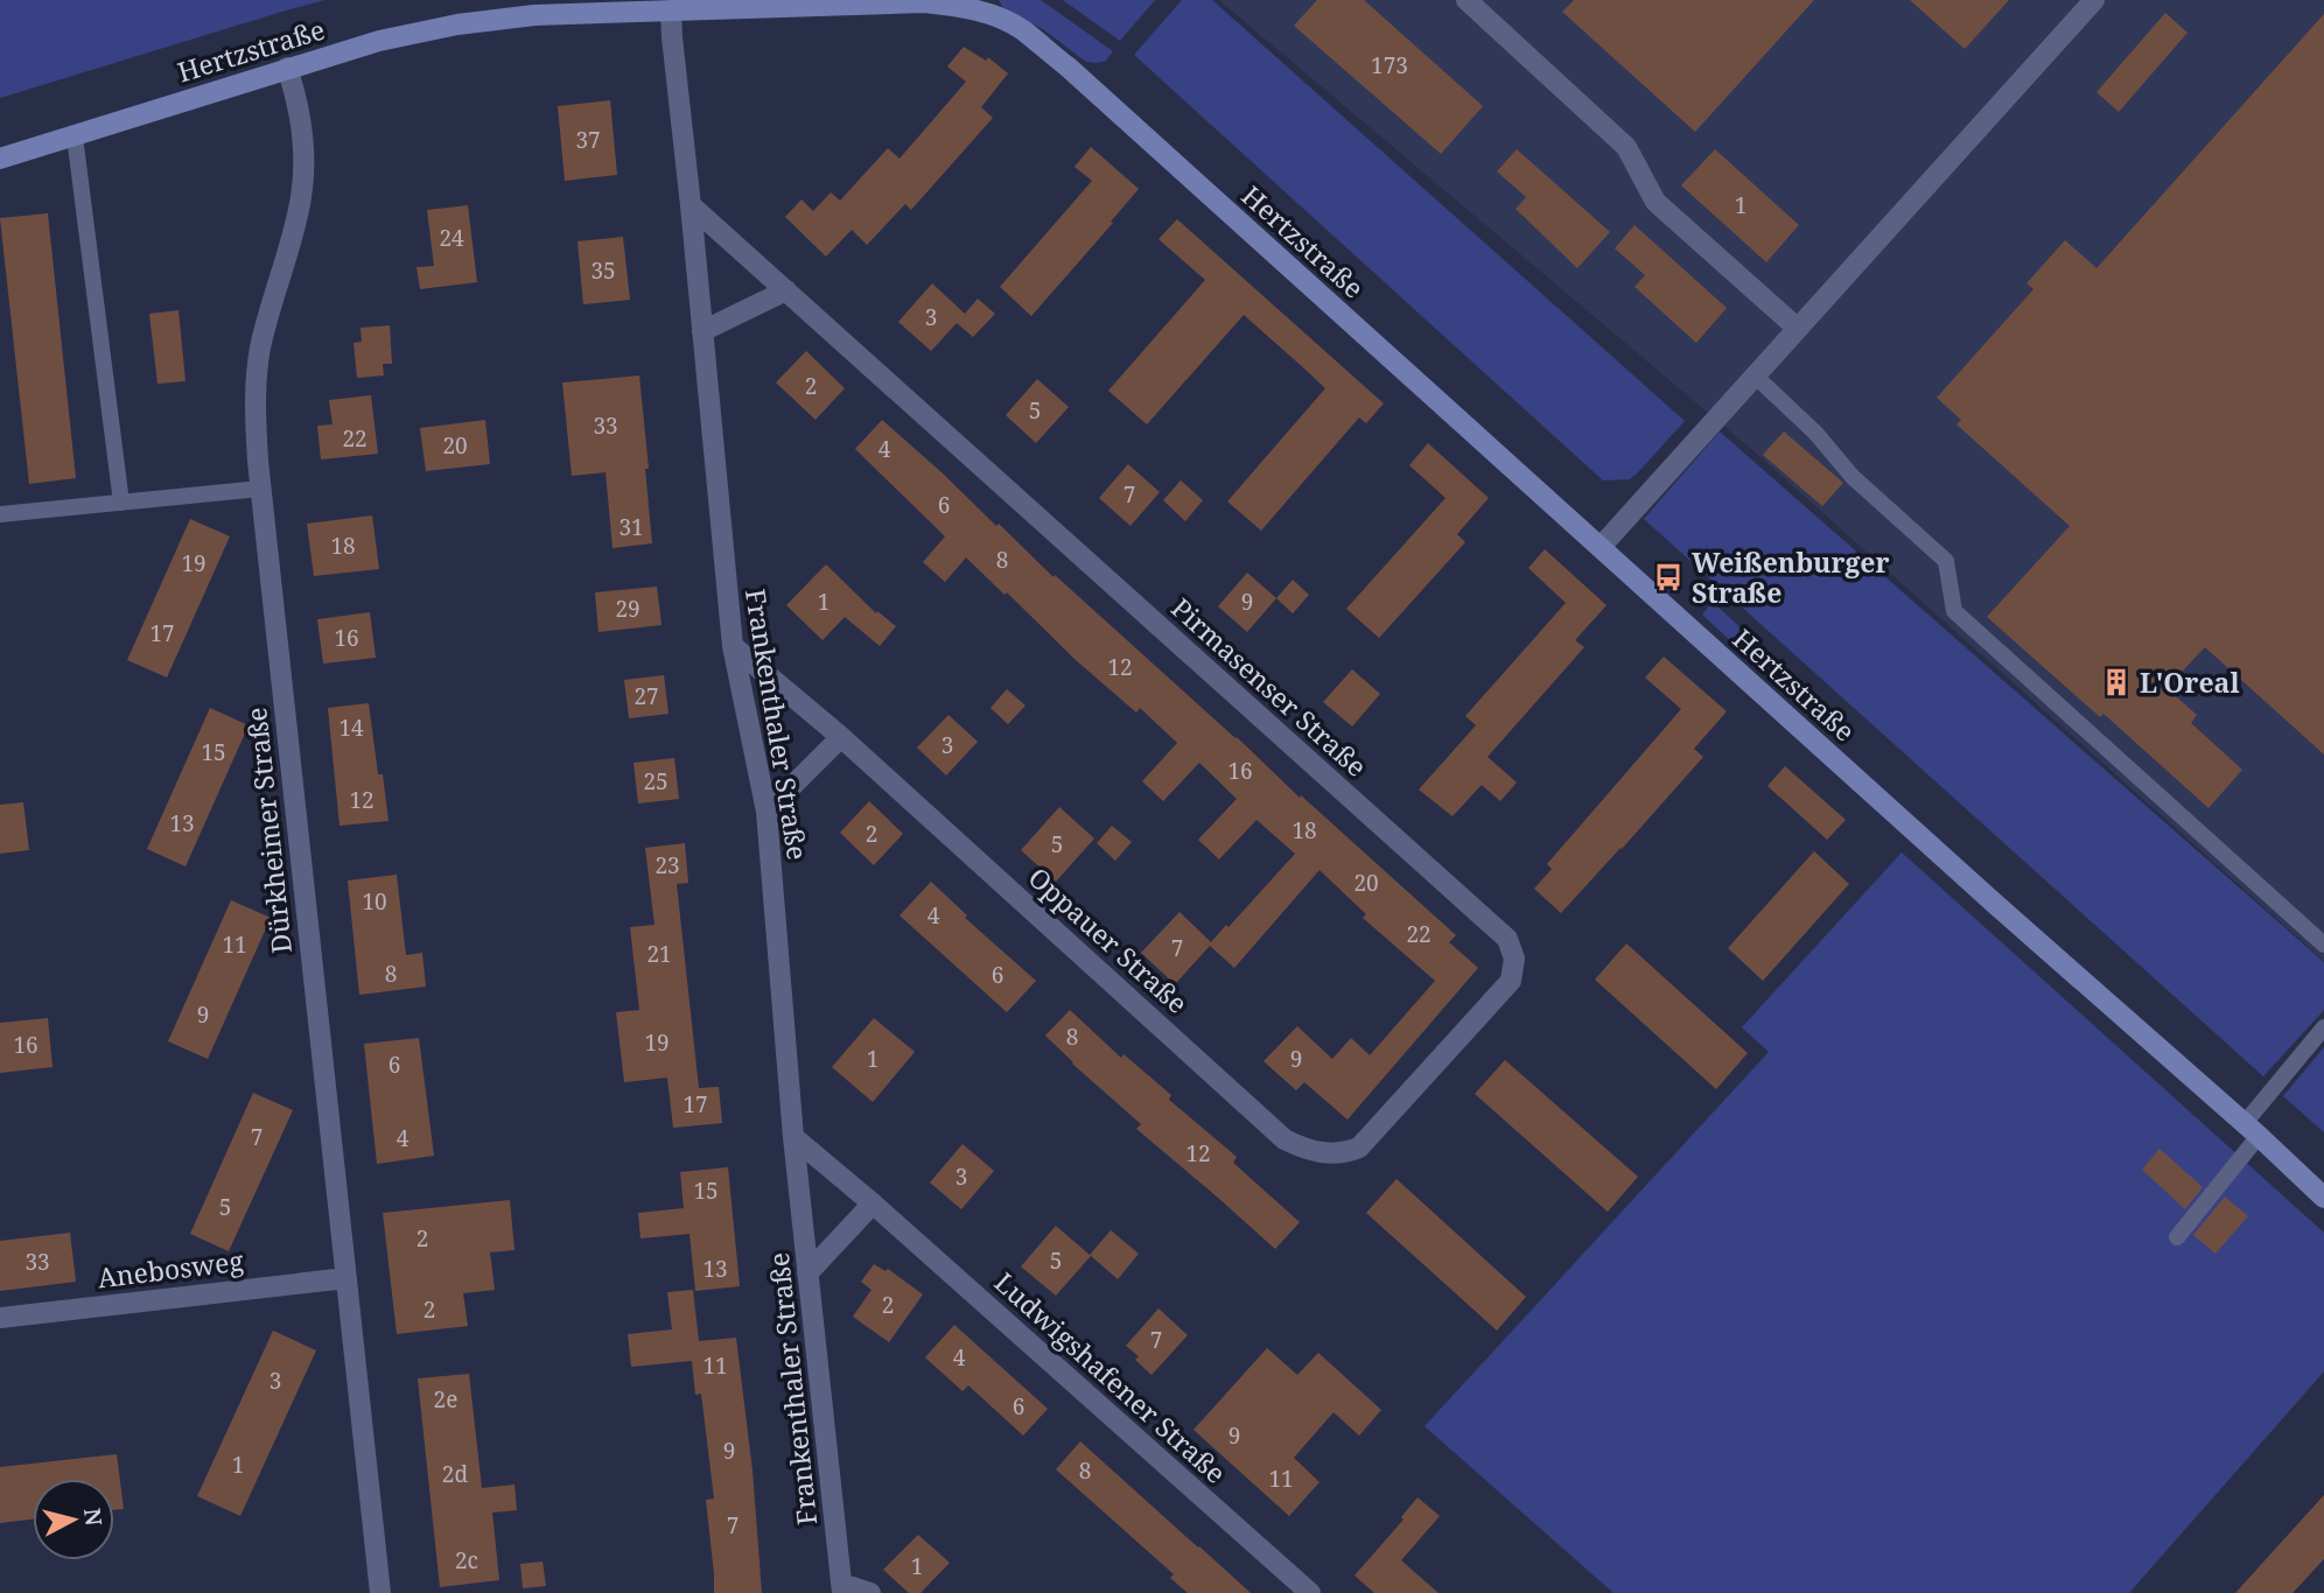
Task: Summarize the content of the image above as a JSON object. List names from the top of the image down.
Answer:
{
  "streets": {
    "main road": ["Hertzstraße"],
    "street": [
      "Pirmasenser Straße",
      "Frankenthaler Straße",
      "Dürkheimer Straße",
      "Oppauer Straße",
      "Anebosweg",
      "Ludwigshafener Straße"
    ]
  },
  "crossings": [
    ["Hertzstraße", "Frankenthaler Straße"],
    ["Hertzstraße", "Dürkheimer Straße"],
    ["Pirmasenser Straße", "Frankenthaler Straße"],
    ["Pirmasenser Straße", "Oppauer Straße"],
    ["Frankenthaler Straße", "Oppauer Straße"],
    ["Frankenthaler Straße", "Ludwigshafener Straße"],
    ["Dürkheimer Straße", "Anebosweg"]
  ],
  "places": {
    "bus stop": ["Weißenburger Straße"],
    "building": ["L'Oreal"]
  },
  "house_numbers": [
    "173",
    "37",
    "1",
    "24",
    "35",
    "3",
    "2",
    "5",
    "33",
    "22",
    "20",
    "4",
    "7",
    "6",
    "31",
    "18",
    "8",
    "19",
    "1",
    "9",
    "29",
    "17",
    "16",
    "12",
    "27",
    "14",
    "3",
    "15",
    "16",
    "25",
    "12",
    "13",
    "18",
    "2",
    "5",
    "23",
    "20",
    "10",
    "4",
    "22",
    "11",
    "7",
    "21",
    "8",
    "6",
    "9",
    "8",
    "19",
    "16",
    "1",
    "9",
    "6",
    "17",
    "7",
    "4",
    "12",
    "3",
    "15",
    "5",
    "2",
    "5",
    "33",
    "13",
    "2",
    "2",
    "7",
    "4",
    "11",
    "3",
    "2e",
    "6",
    "9",
    "9",
    "1",
    "8",
    "2d",
    "11",
    "7",
    "2c",
    "1"
  ],
  "north": "right"
}
